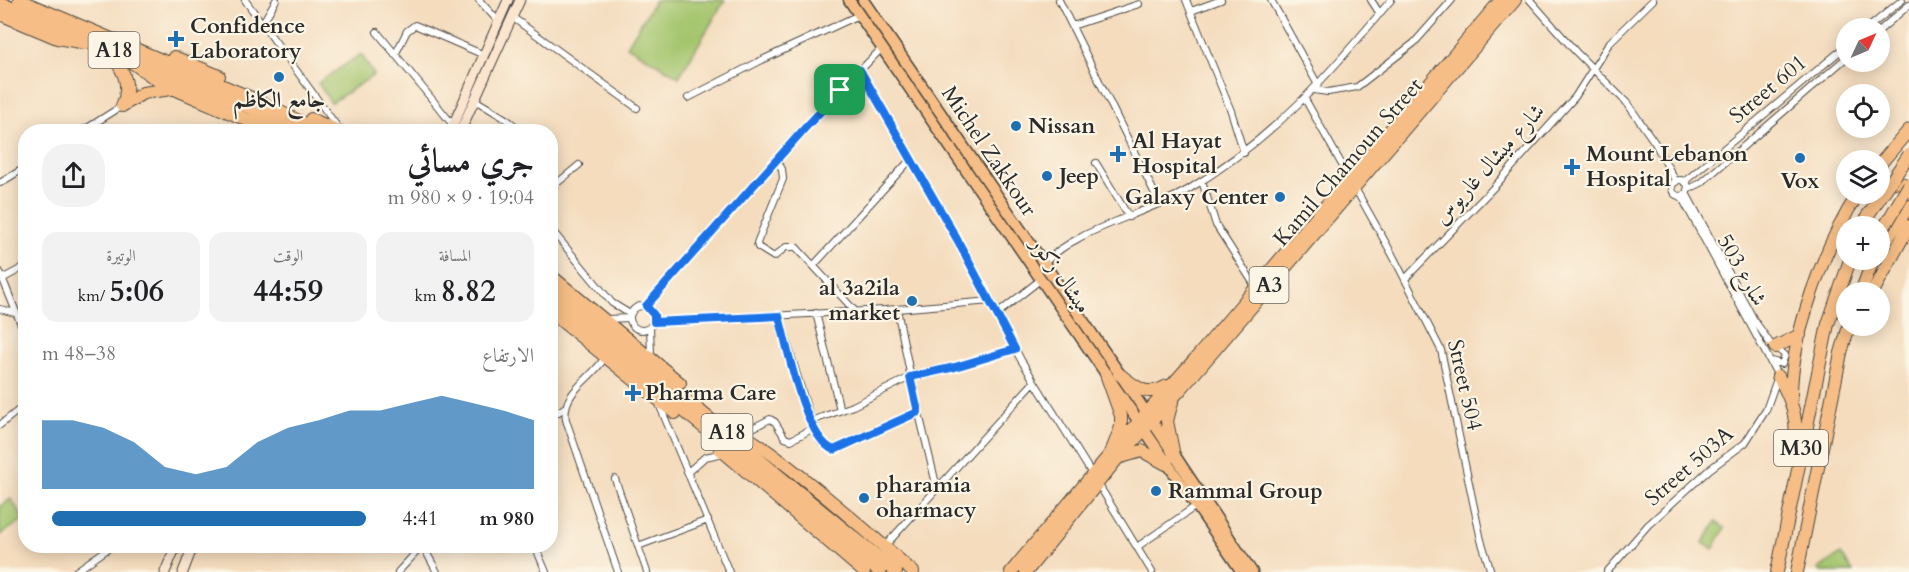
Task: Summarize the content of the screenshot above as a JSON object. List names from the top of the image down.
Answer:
{
  "streets": {
    "highway": [
      "A18",
      "Kamil Chamoun Street",
      "A3",
      "M30"
    ],
    "main road": ["Michel Zakkour", "ميشال زكور"],
    "street": [
      "Street 601",
      "شارع ميشال غاريوس",
      "شارع 503",
      "Street 504",
      "Street 503A"
    ]
  },
  "crossings": [
    ["Street 601", "شارع 503"],
    ["Michel Zakkour", "Kamil Chamoun Street"],
    ["Michel Zakkour", "ميشال زكور"],
    ["Kamil Chamoun Street", "ميشال زكور"],
    ["Kamil Chamoun Street", "A3"],
    ["Kamil Chamoun Street", "Street 504"],
    ["شارع ميشال غاريوس", "Street 504"],
    ["شارع 503", "Street 503A"]
  ],
  "places": {
    "health": [
      "Confidence Laboratory",
      "Al Hayat Hospital",
      "Mount Lebanon Hospital",
      "Pharma Care"
    ],
    "other": [
      "جامع الكاظم",
      "Nissan",
      "Vox",
      "Jeep",
      "Galaxy Center",
      "al 3a2ila market",
      "Rammal Group",
      "pharamia oharmacy"
    ]
  },
  "north": "top right",
  "page": {
    "map_buttons": ["+", "−"],
    "heading": ["جري مسائي", "19:04 · 9 × 980 m"],
    "stats": [
      ["المسافة", "8.82 km"],
      ["الوقت", "44:59"],
      ["الوتيرة", "5:06 /km"]
    ],
    "chart": ["الارتفاع", "38–48 m"],
    "list": [
      {
        "name": "980 m",
        "note": "4:41"
      }
    ]
  }
}
